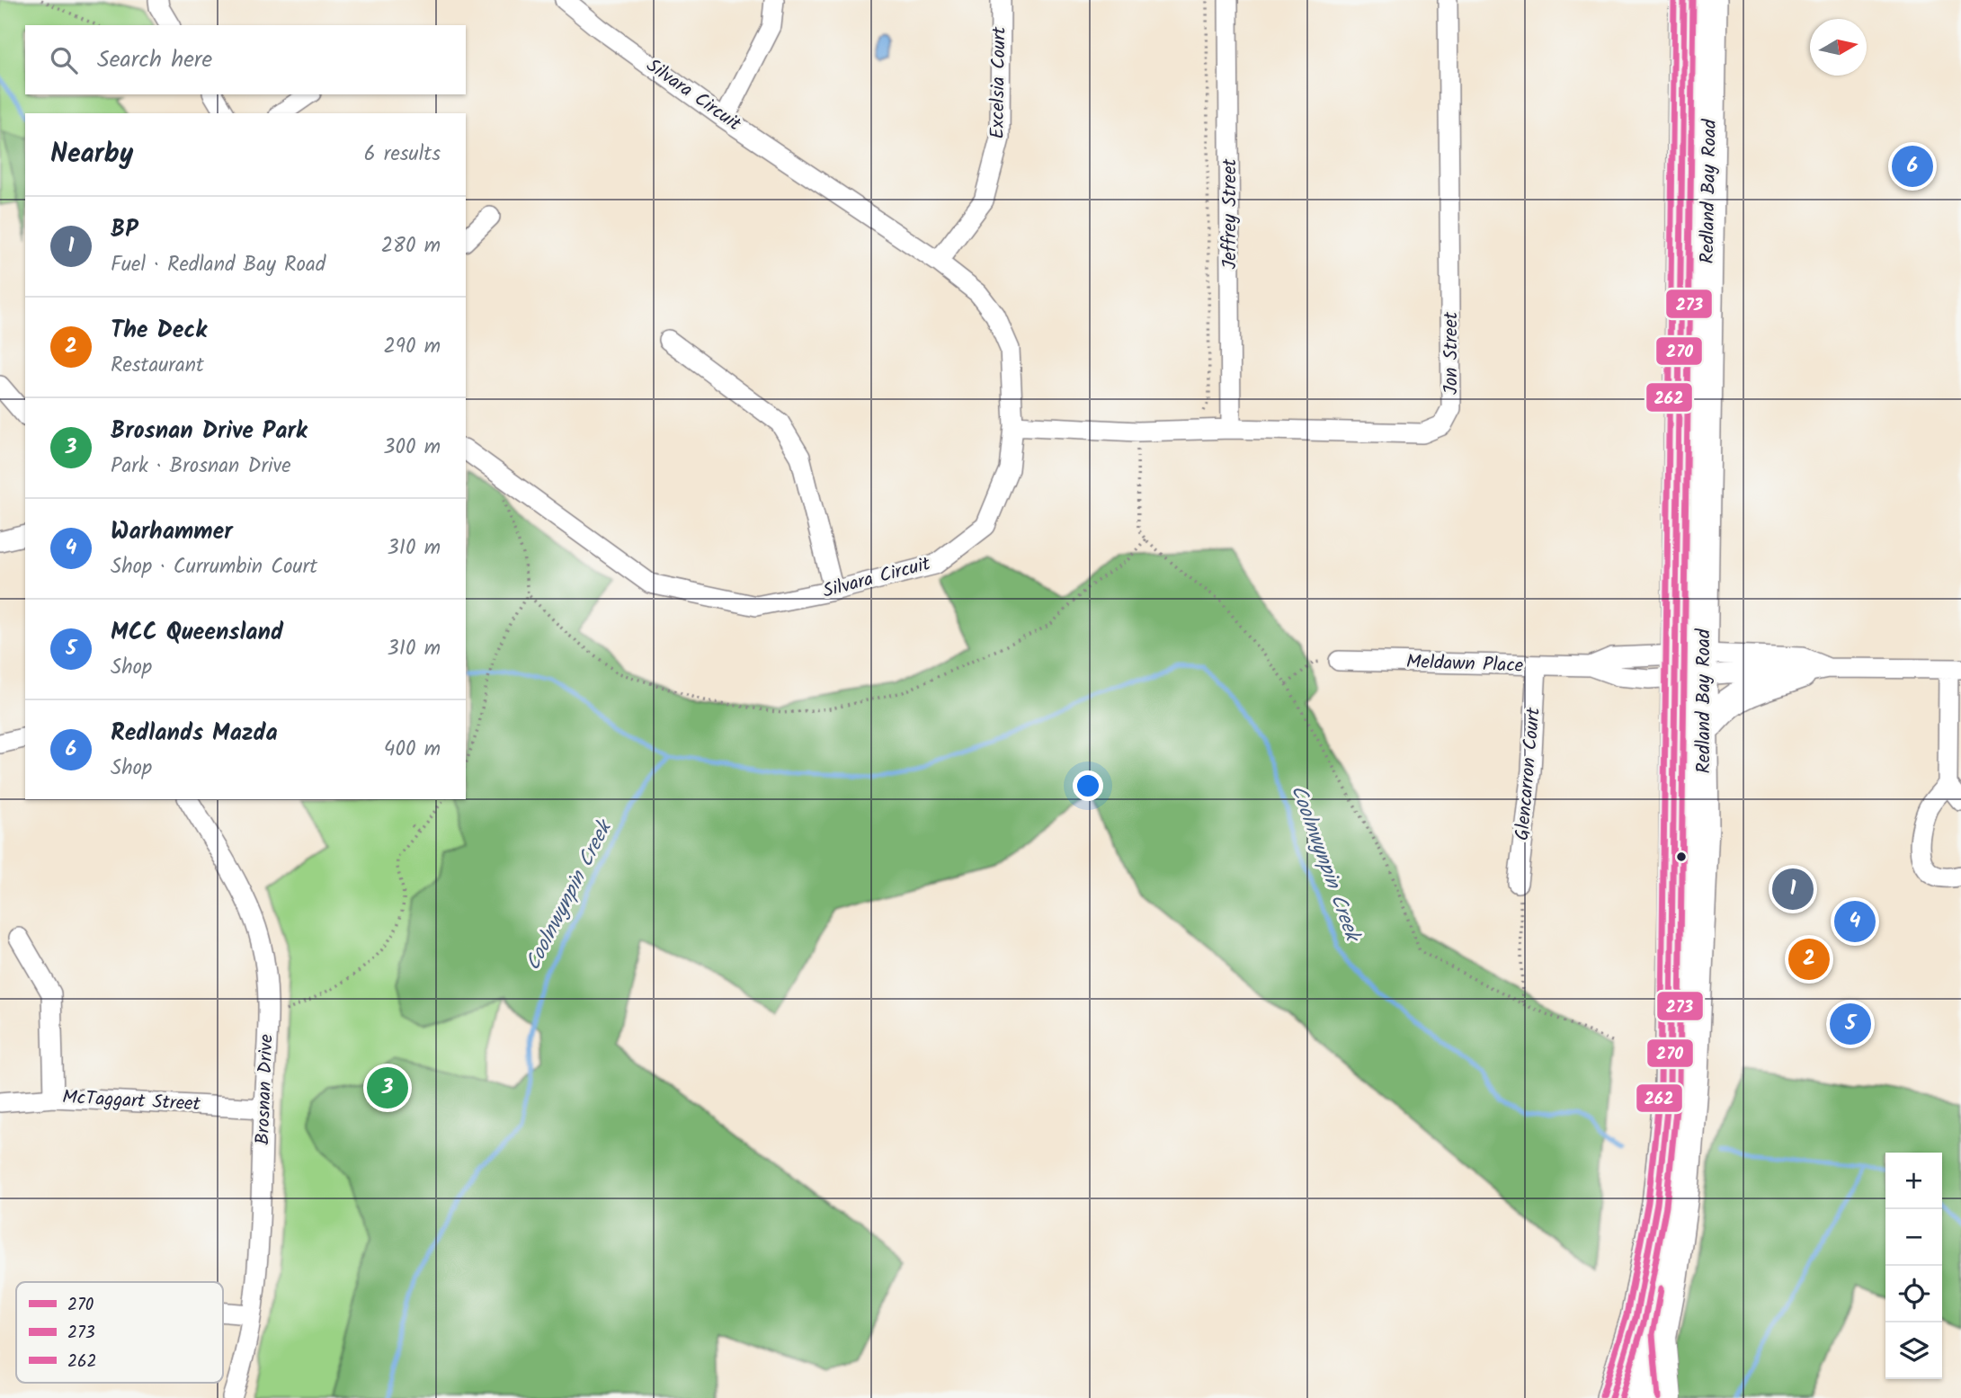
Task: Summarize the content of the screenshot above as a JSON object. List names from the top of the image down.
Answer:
{
  "streets": {
    "main road": ["Redland Bay Road"],
    "street": [
      "Excelsia Court",
      "Silvara Circuit",
      "Jeffrey Street",
      "Jon Street",
      "Meldawn Place",
      "Glencarron Court",
      "Brosnan Drive",
      "McTaggart Street"
    ]
  },
  "crossings": [
    ["Excelsia Court", "Silvara Circuit"],
    ["Silvara Circuit", "Jon Street"],
    ["Redland Bay Road", "Meldawn Place"],
    ["Jeffrey Street", "Jon Street"],
    ["Meldawn Place", "Glencarron Court"],
    ["Brosnan Drive", "McTaggart Street"]
  ],
  "water": ["Coolnwynpin Creek"],
  "lines": ["transit line 270", "transit line 273", "transit line 262"],
  "legend": ["270", "273", "262"],
  "north": "right",
  "page": {
    "search": "Search here",
    "heading": ["Nearby", "6 results"],
    "pins": [
      "6",
      "1",
      "4",
      "2",
      "5",
      "3"
    ],
    "list": [
      {
        "mark": "1",
        "name": "BP",
        "note": "Fuel · Redland Bay Road",
        "value": "280 m"
      },
      {
        "mark": "2",
        "name": "The Deck",
        "note": "Restaurant",
        "value": "290 m"
      },
      {
        "mark": "3",
        "name": "Brosnan Drive Park",
        "note": "Park · Brosnan Drive",
        "value": "300 m"
      },
      {
        "mark": "4",
        "name": "Warhammer",
        "note": "Shop · Currumbin Court",
        "value": "310 m"
      },
      {
        "mark": "5",
        "name": "MCC Queensland",
        "note": "Shop",
        "value": "310 m"
      },
      {
        "mark": "6",
        "name": "Redlands Mazda",
        "note": "Shop",
        "value": "400 m"
      }
    ],
    "map_buttons": ["+", "−"]
  }
}
